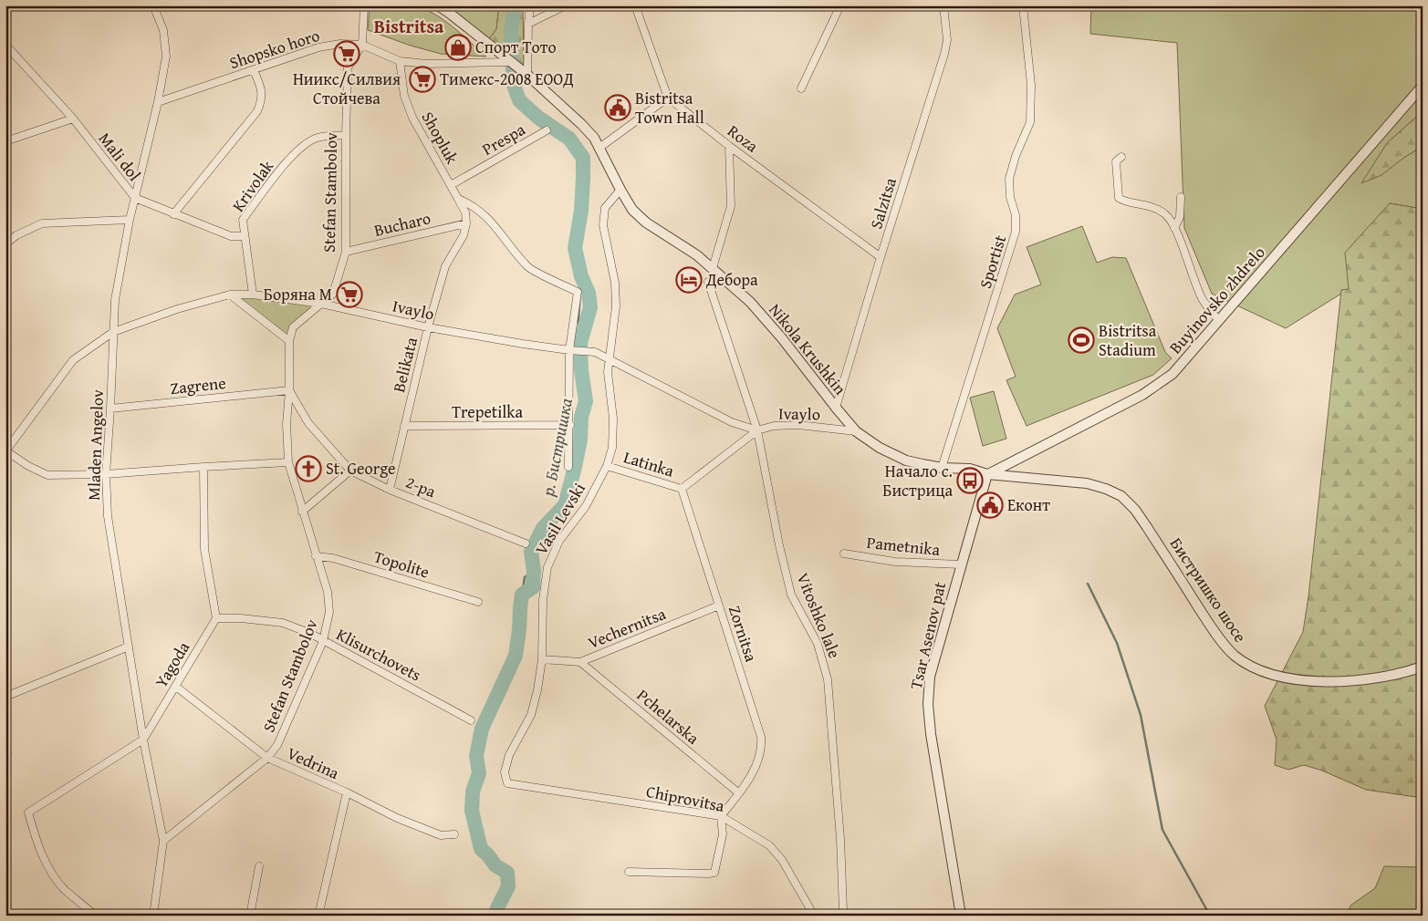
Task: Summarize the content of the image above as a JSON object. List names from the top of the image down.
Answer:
{
  "streets": {
    "street": [
      "Shopsko horo",
      "Shopluk",
      "Roza",
      "Prespa",
      "Mali dol",
      "Krivolak",
      "Stefan Stambolov",
      "Salzitsa",
      "Bucharo",
      "Sportist",
      "Buyinovsko zhdrelo",
      "Ivaylo",
      "Nikola Krushkin",
      "Belikata",
      "Zagrene",
      "Trepetilka",
      "Mladen Angelov",
      "Latinka",
      "2-ра",
      "Vasil Levski",
      "Pametnika",
      "Topolite",
      "Бистришко шосе",
      "Vitoshko lale",
      "Vechernitsa",
      "Zornitsa",
      "Tsar Asenov pat",
      "Klisurchovets",
      "Yagoda",
      "Pchelarska",
      "Vedrina",
      "Chiprovitsa"
    ]
  },
  "crossings": [
    ["Shopsko horo", "Shopluk"],
    ["Shopsko horo", "Stefan Stambolov"],
    ["Shopsko horo", "Nikola Krushkin"],
    ["Shopsko horo", "Mladen Angelov"],
    ["Shopluk", "Prespa"],
    ["Shopluk", "Bucharo"],
    ["Shopluk", "Belikata"],
    ["Shopluk", "Vasil Levski"],
    ["Roza", "Salzitsa"],
    ["Mali dol", "Krivolak"],
    ["Mali dol", "Mladen Angelov"],
    ["Krivolak", "Stefan Stambolov"],
    ["Krivolak", "Ivaylo"],
    ["Stefan Stambolov", "Bucharo"],
    ["Stefan Stambolov", "Ivaylo"],
    ["Stefan Stambolov", "Zagrene"],
    ["Stefan Stambolov", "Mladen Angelov"],
    ["Stefan Stambolov", "2-ра"],
    ["Stefan Stambolov", "Topolite"],
    ["Stefan Stambolov", "Klisurchovets"],
    ["Stefan Stambolov", "Vedrina"],
    ["Salzitsa", "Nikola Krushkin"],
    ["Bucharo", "Belikata"],
    ["Sportist", "Nikola Krushkin"],
    ["Buyinovsko zhdrelo", "Nikola Krushkin"],
    ["Buyinovsko zhdrelo", "Бистришко шосе"],
    ["Buyinovsko zhdrelo", "Tsar Asenov pat"],
    ["Ivaylo", "Nikola Krushkin"],
    ["Ivaylo", "Belikata"],
    ["Ivaylo", "Mladen Angelov"],
    ["Ivaylo", "Vasil Levski"],
    ["Ivaylo", "Vitoshko lale"],
    ["Nikola Krushkin", "Vasil Levski"],
    ["Nikola Krushkin", "Бистришко шосе"],
    ["Nikola Krushkin", "Tsar Asenov pat"],
    ["Belikata", "Trepetilka"],
    ["Belikata", "2-ра"],
    ["Zagrene", "Mladen Angelov"],
    ["Zagrene", "2-ра"],
    ["Trepetilka", "Vasil Levski"],
    ["Mladen Angelov", "Yagoda"],
    ["Latinka", "Vasil Levski"],
    ["Latinka", "Zornitsa"],
    ["Vasil Levski", "Vechernitsa"],
    ["Vasil Levski", "Chiprovitsa"],
    ["Pametnika", "Tsar Asenov pat"],
    ["Бистришко шосе", "Tsar Asenov pat"],
    ["Vechernitsa", "Zornitsa"],
    ["Vechernitsa", "Pchelarska"],
    ["Zornitsa", "Pchelarska"],
    ["Zornitsa", "Chiprovitsa"],
    ["Klisurchovets", "Yagoda"],
    ["Yagoda", "Vedrina"]
  ],
  "districts": ["Bistritsa"],
  "water": ["р. Бистришка"],
  "places": {
    "shop": ["Спорт Тото"],
    "supermarket": ["Ниикс/Силвия Стойчева", "Тимекс-2008 ЕООД", "Боряна М"],
    "public building": ["Bistritsa Town Hall", "Еконт"],
    "hotel": ["Дебора"],
    "sports": ["Bistritsa Stadium"],
    "church": ["St. George"],
    "bus stop": ["Начало с. Бистрица"]
  }
}
